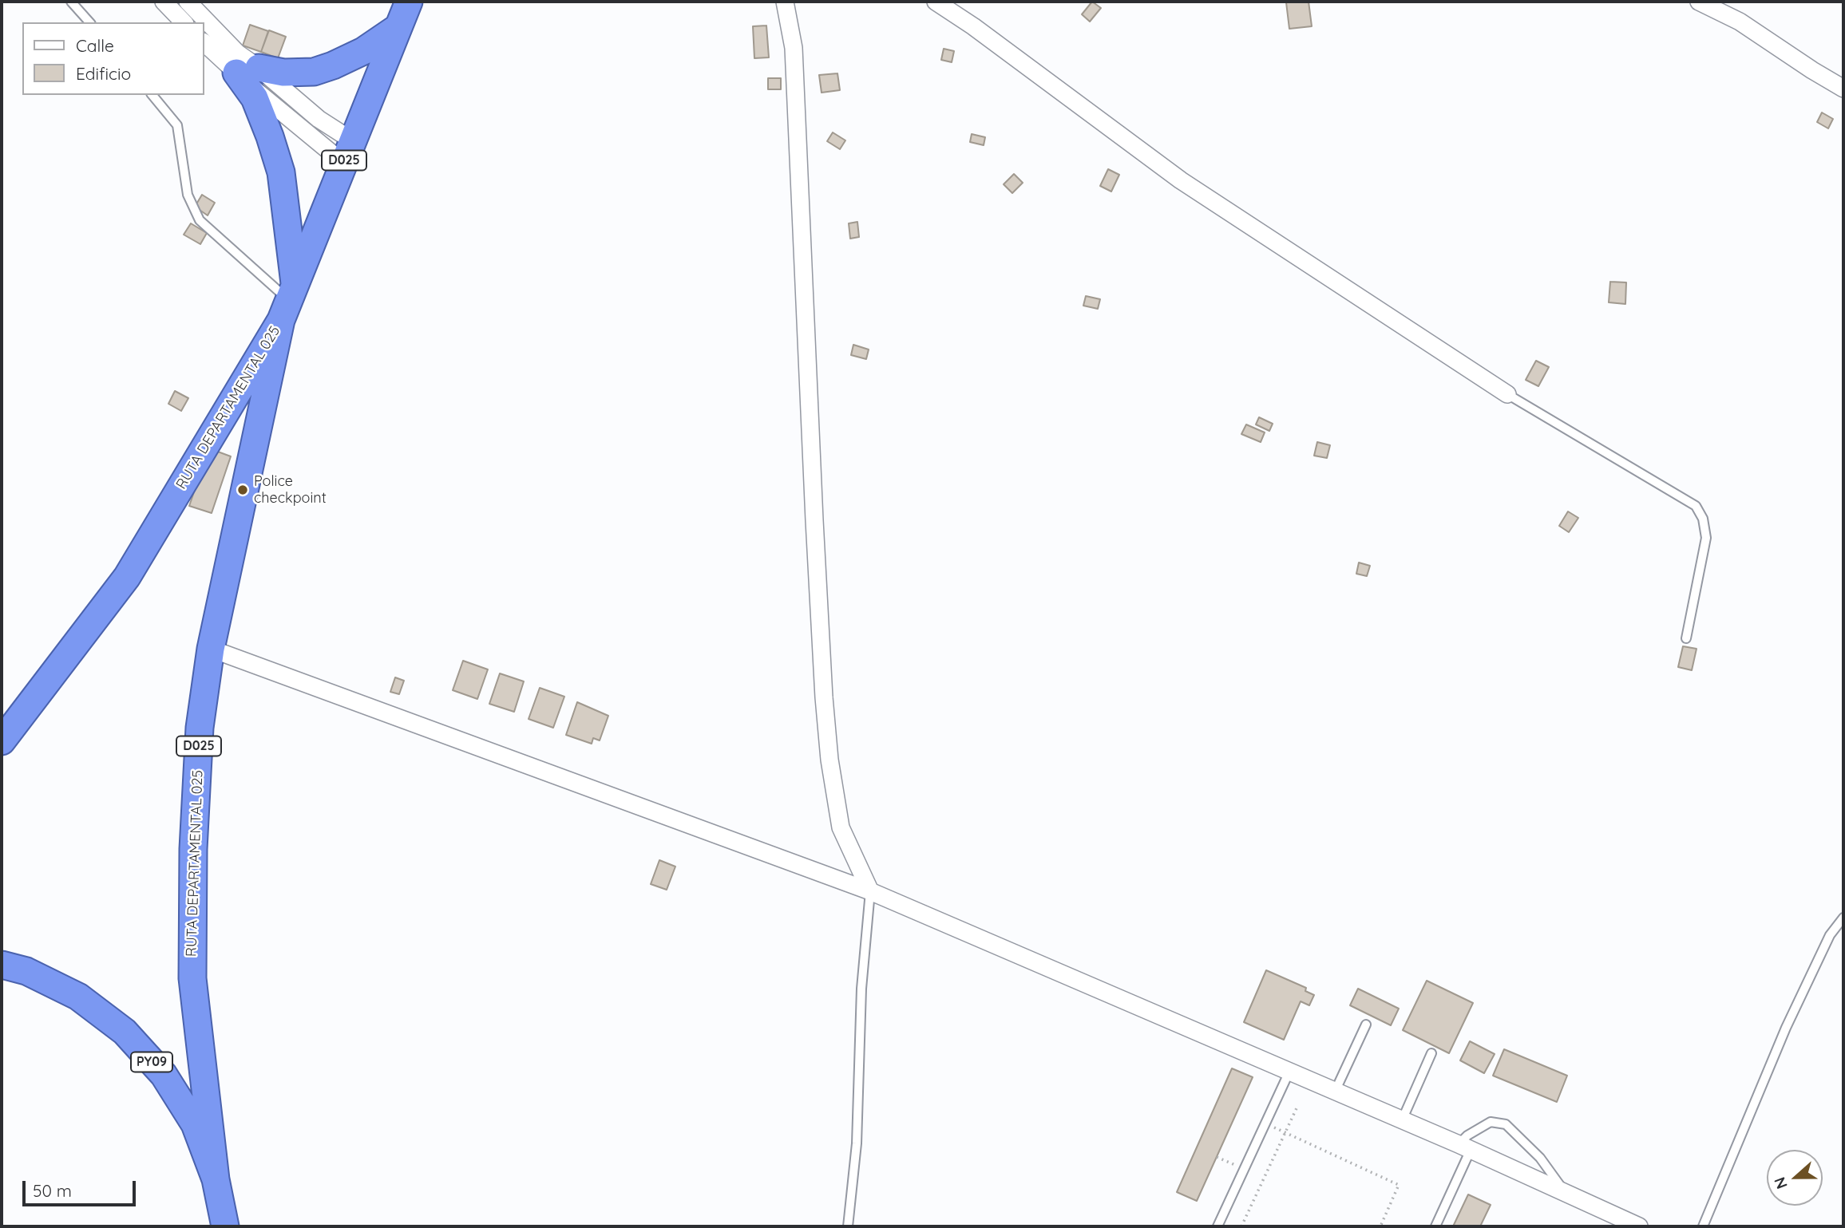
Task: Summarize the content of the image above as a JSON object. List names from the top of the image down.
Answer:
{
  "streets": {
    "highway": ["D025", "RUTA DEPARTAMENTAL 025", "PY09"]
  },
  "crossings": [
    ["RUTA DEPARTAMENTAL 025", "PY09"]
  ],
  "places": ["Police checkpoint"],
  "legend": ["Calle", "Edificio"],
  "scale_bar": "50 m",
  "north": "left"
}
